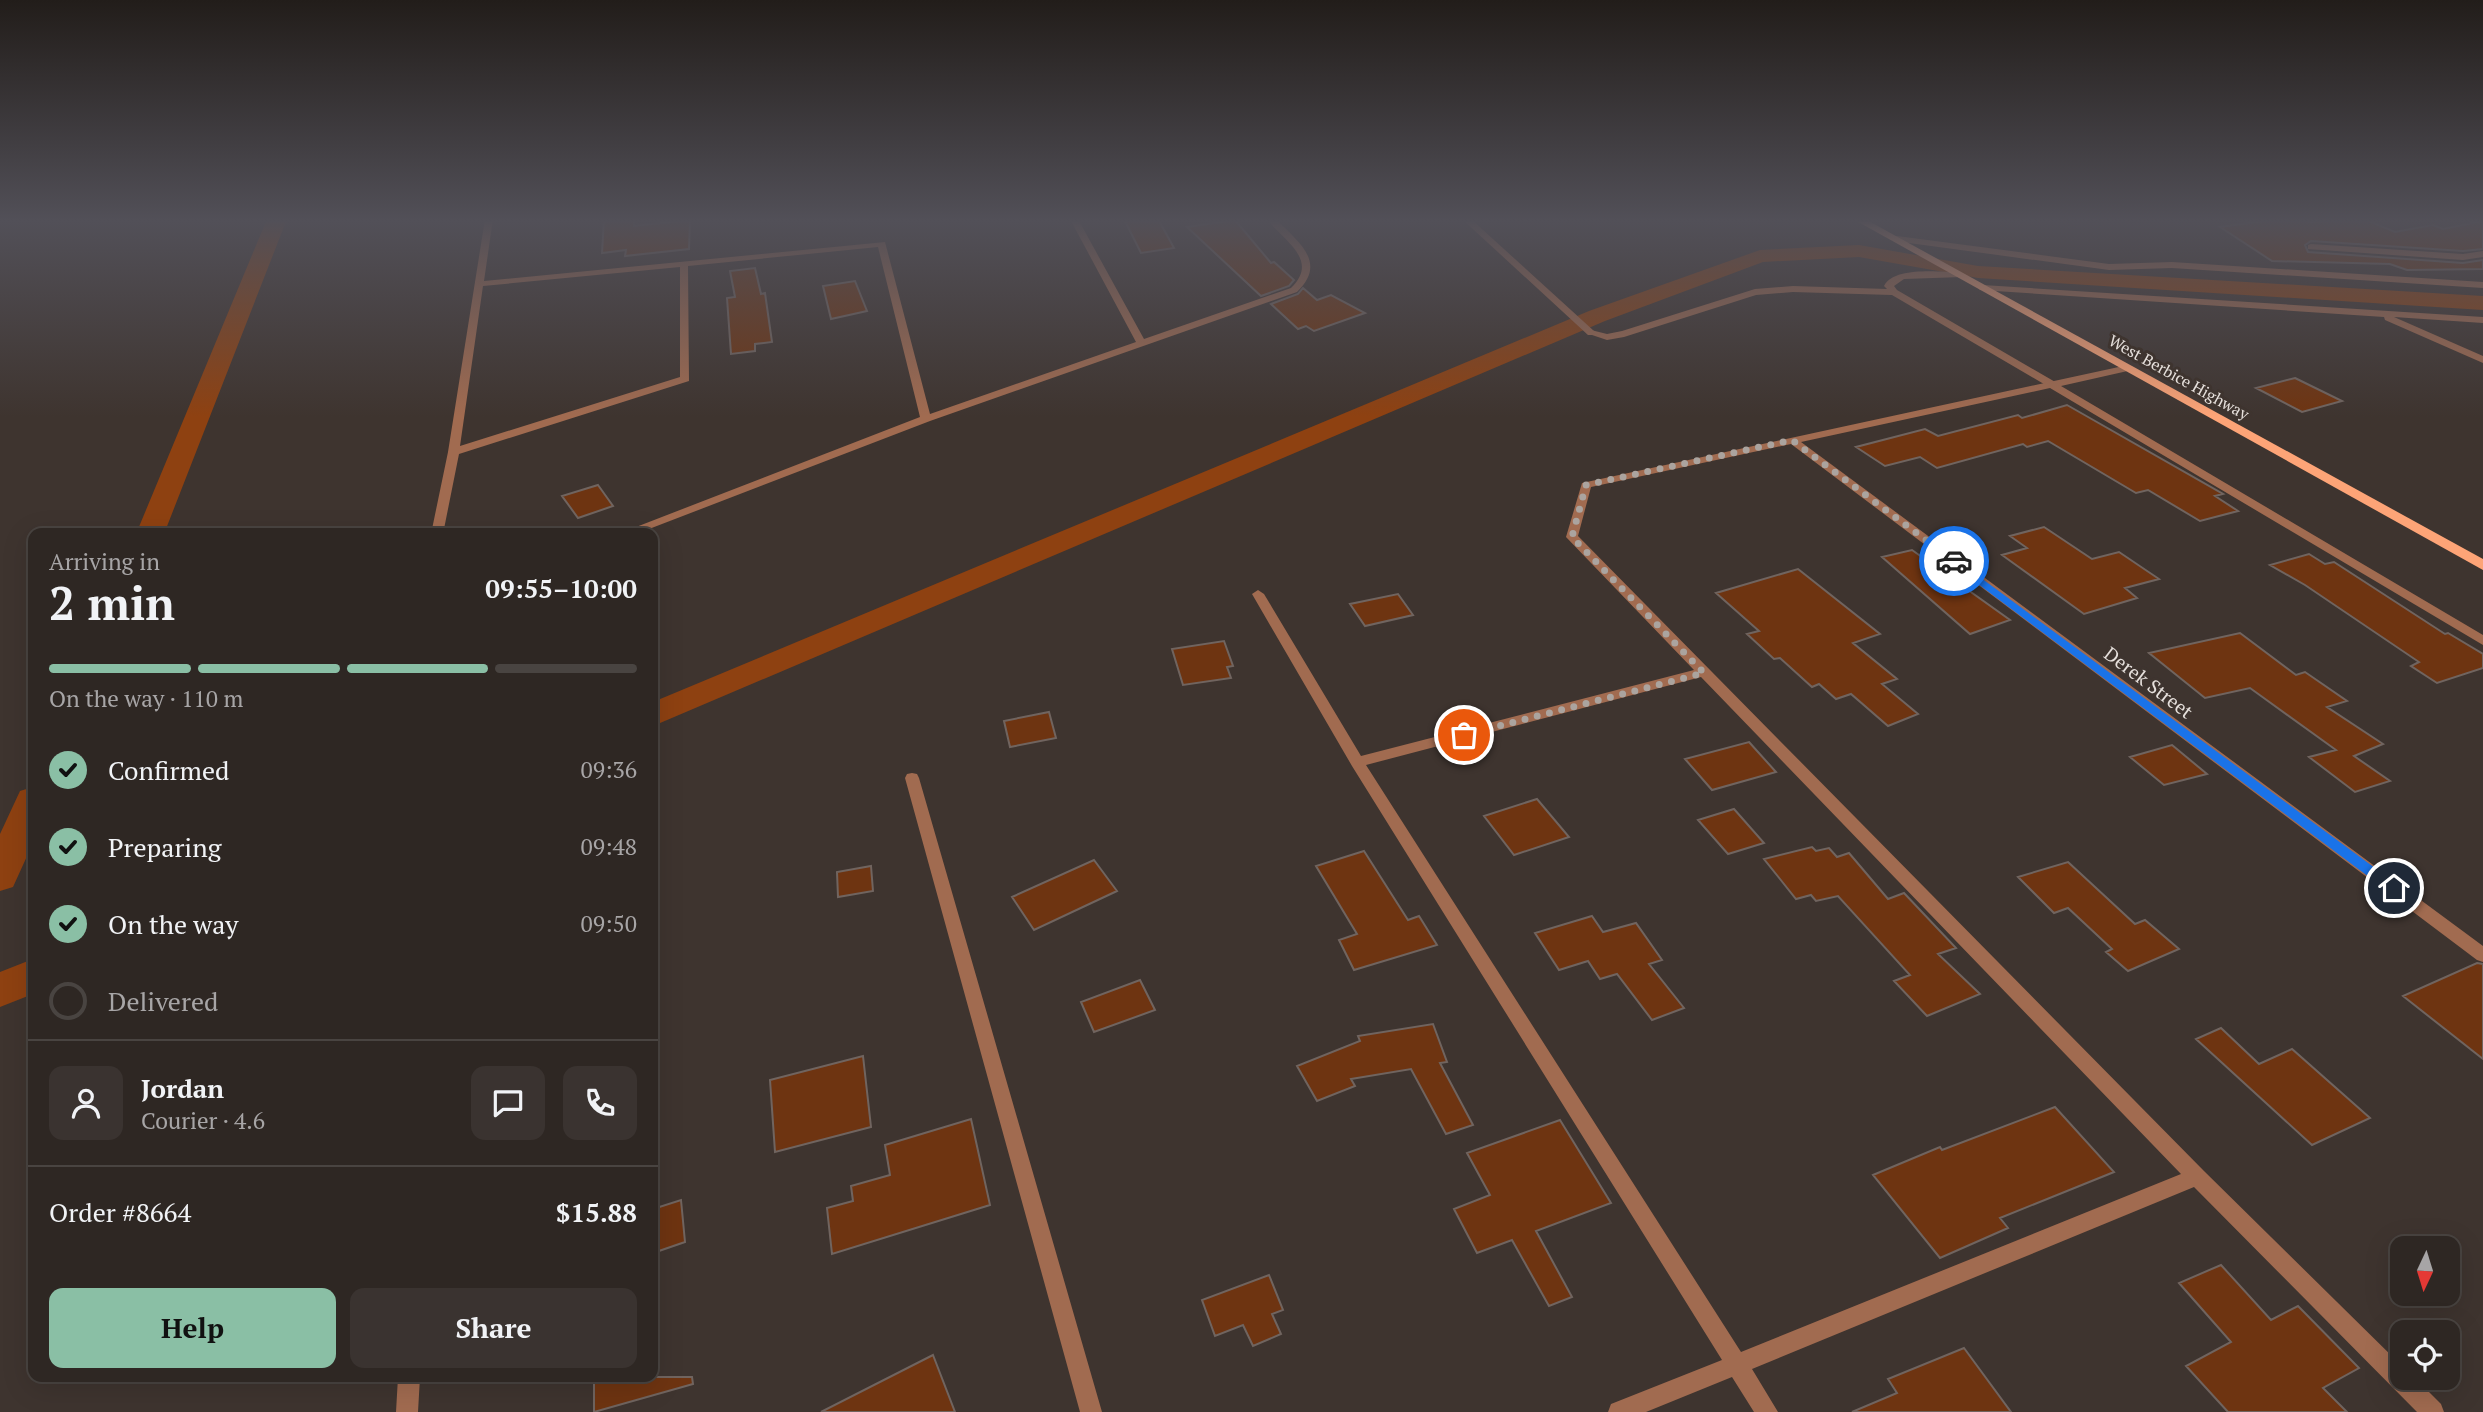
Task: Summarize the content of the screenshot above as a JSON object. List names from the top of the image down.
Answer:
{
  "streets": {
    "main road": ["West Berbice Highway"],
    "street": ["Derek Street"]
  },
  "north": "bottom",
  "page": {
    "heading": ["2 min", "Arriving in", "09:55–10:00"],
    "panel": [
      "Jordan",
      "Courier · 4.6",
      "Order #8664",
      "$15.88"
    ],
    "bar": "On the way · 110 m",
    "list": [
      ["Confirmed", "09:36"],
      ["Preparing", "09:48"],
      ["On the way", "09:50"],
      "Delivered"
    ],
    "buttons": ["Help", "Share"]
  }
}
